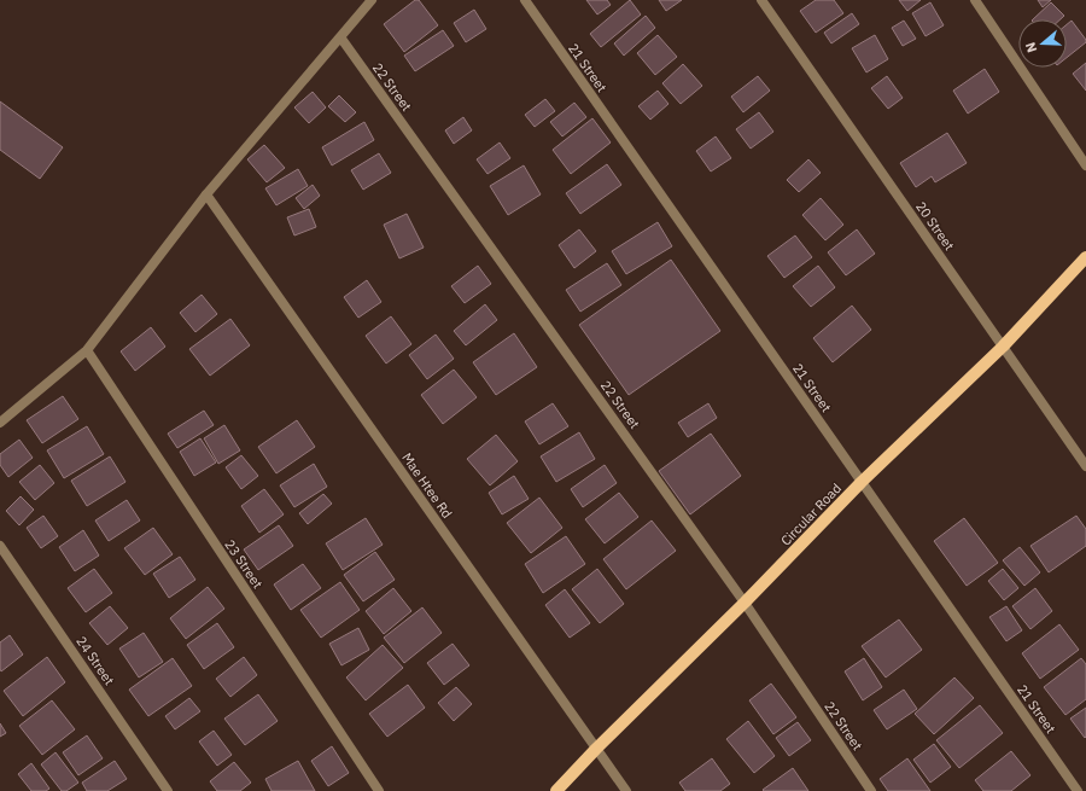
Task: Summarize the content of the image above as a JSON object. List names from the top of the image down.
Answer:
{
  "streets": {
    "main road": ["Circular Road"],
    "street": [
      "21 Street",
      "22 Street",
      "20 Street",
      "Mae Htee Rd",
      "23 Street",
      "24 Street"
    ]
  },
  "crossings": [
    ["21 Street", "Circular Road"],
    ["22 Street", "Circular Road"],
    ["20 Street", "Circular Road"],
    ["Mae Htee Rd", "Circular Road"]
  ],
  "north": "left"
}
